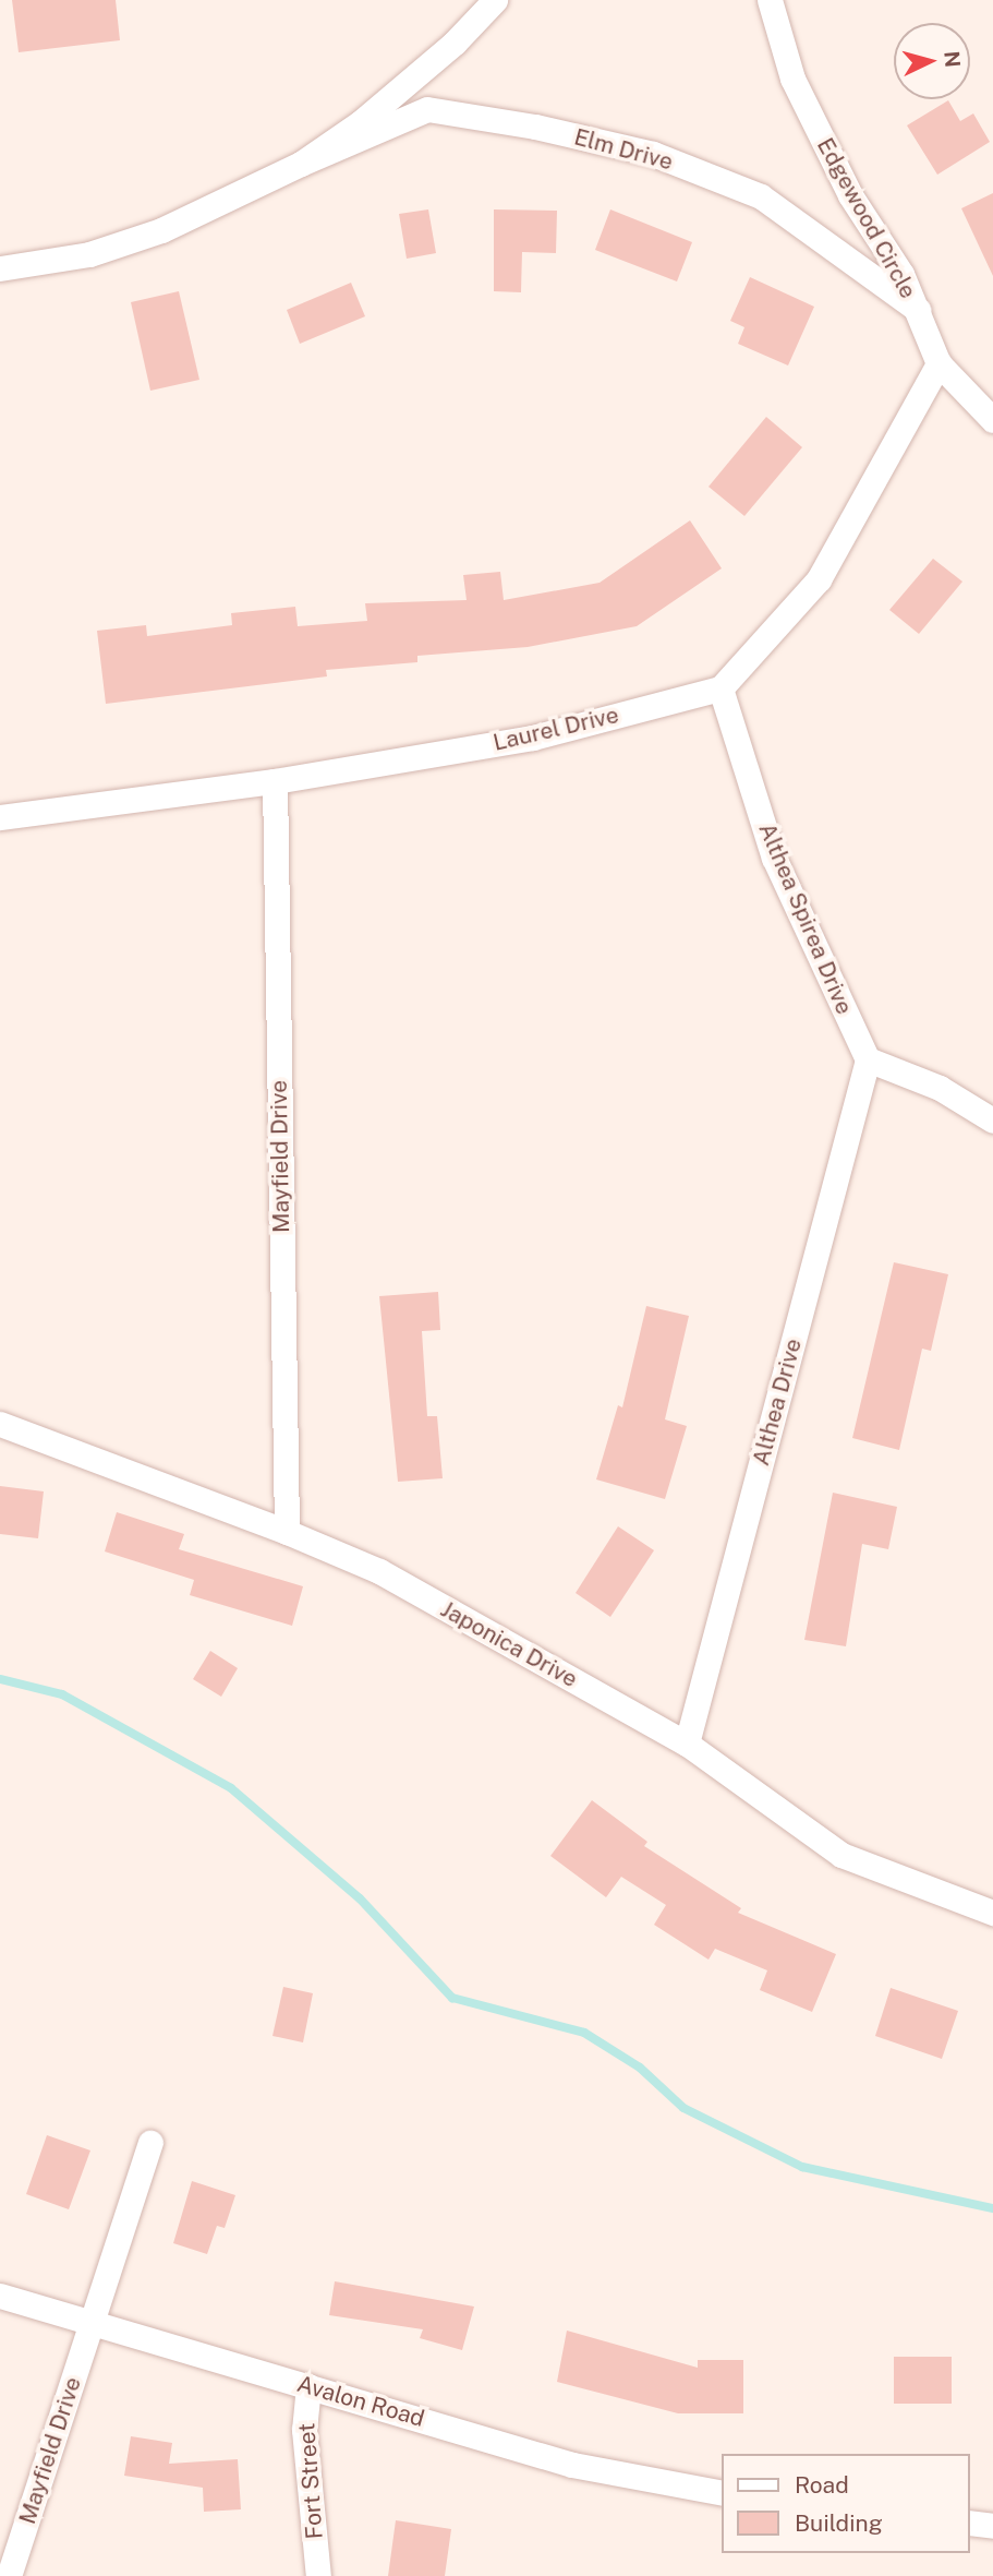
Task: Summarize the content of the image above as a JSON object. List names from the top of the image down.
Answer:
{
  "streets": {
    "street": [
      "Elm Drive",
      "Edgewood Circle",
      "Laurel Drive",
      "Althea Spirea Drive",
      "Mayfield Drive",
      "Althea Drive",
      "Japonica Drive",
      "Avalon Road",
      "Fort Street"
    ]
  },
  "crossings": [
    ["Elm Drive", "Edgewood Circle"],
    ["Laurel Drive", "Althea Spirea Drive"],
    ["Laurel Drive", "Mayfield Drive"],
    ["Althea Spirea Drive", "Althea Drive"],
    ["Mayfield Drive", "Japonica Drive"],
    ["Mayfield Drive", "Avalon Road"],
    ["Althea Drive", "Japonica Drive"],
    ["Avalon Road", "Fort Street"]
  ],
  "legend": ["Road", "Building"],
  "north": "right"
}
